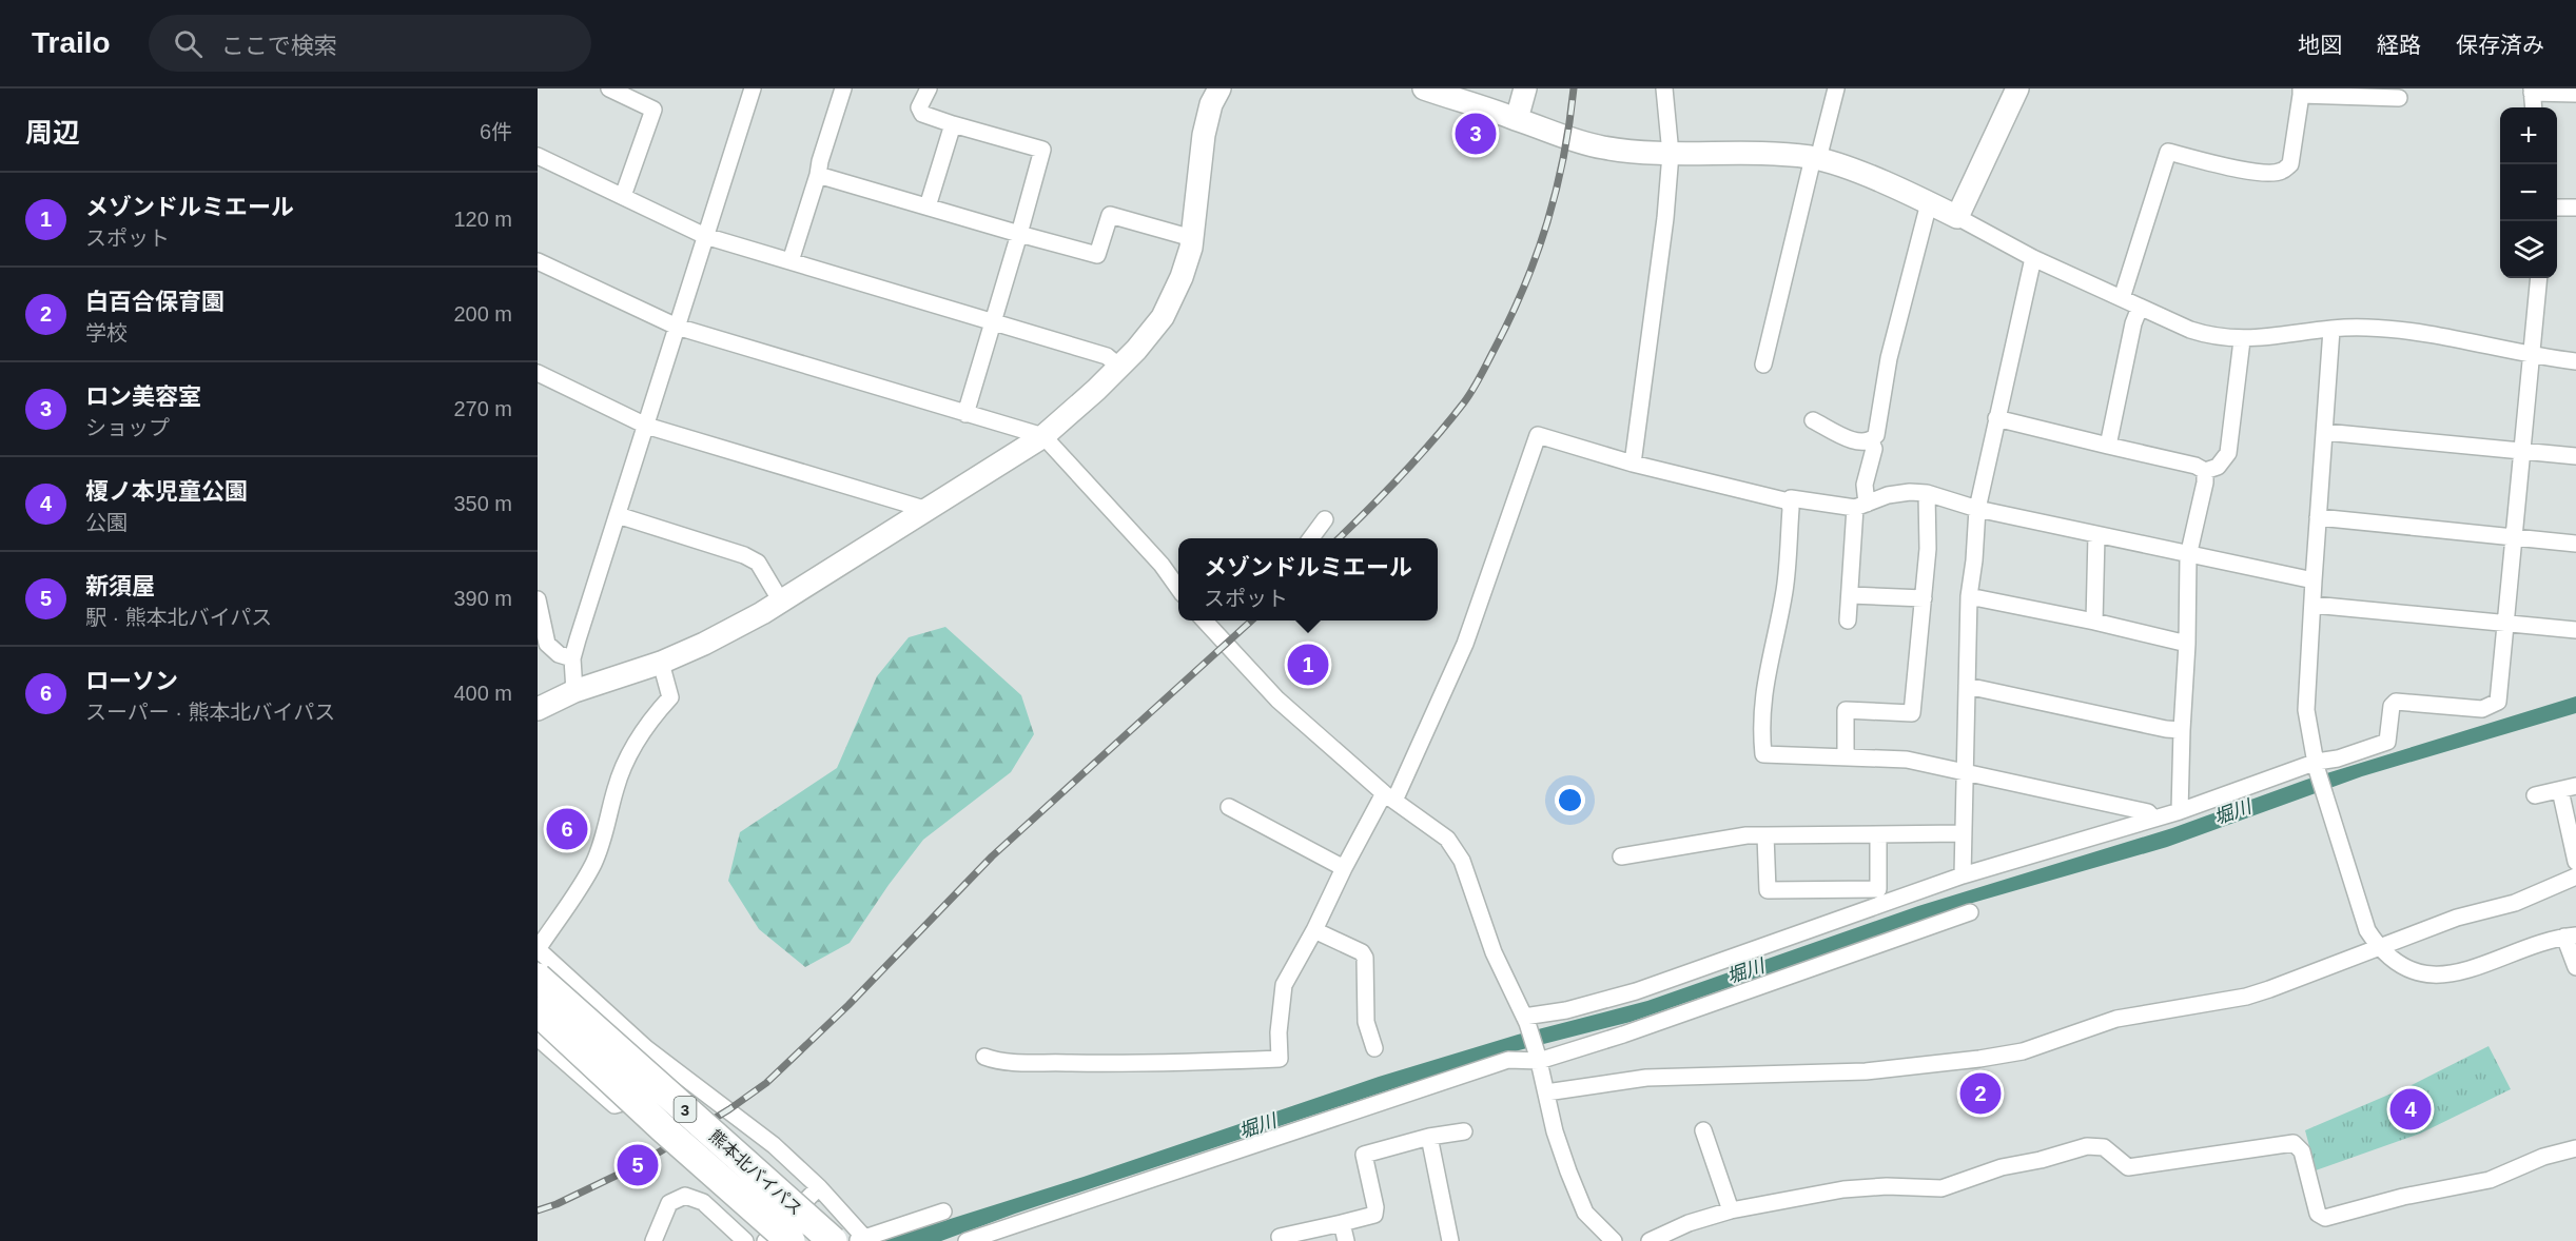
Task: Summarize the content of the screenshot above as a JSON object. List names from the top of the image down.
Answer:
{
  "streets": {
    "highway": ["3", "熊本北バイパス"]
  },
  "water": ["堀川"],
  "page": {
    "header": "Trailo",
    "search": "ここで検索",
    "nav": ["地図", "経路", "保存済み"],
    "heading": ["周辺", "6件"],
    "map_buttons": ["+", "−"],
    "pins": [
      "3",
      "1",
      "6",
      "2",
      "4",
      "5"
    ],
    "list": [
      {
        "mark": "1",
        "name": "メゾンドルミエール",
        "note": "スポット",
        "value": "120 m"
      },
      {
        "mark": "2",
        "name": "白百合保育園",
        "note": "学校",
        "value": "200 m"
      },
      {
        "mark": "3",
        "name": "ロン美容室",
        "note": "ショップ",
        "value": "270 m"
      },
      {
        "mark": "4",
        "name": "榎ノ本児童公園",
        "note": "公園",
        "value": "350 m"
      },
      {
        "mark": "5",
        "name": "新須屋",
        "note": "駅 · 熊本北バイパス",
        "value": "390 m"
      },
      {
        "mark": "6",
        "name": "ローソン",
        "note": "スーパー · 熊本北バイパス",
        "value": "400 m"
      }
    ],
    "popup": ["メゾンドルミエール", "スポット"]
  }
}
